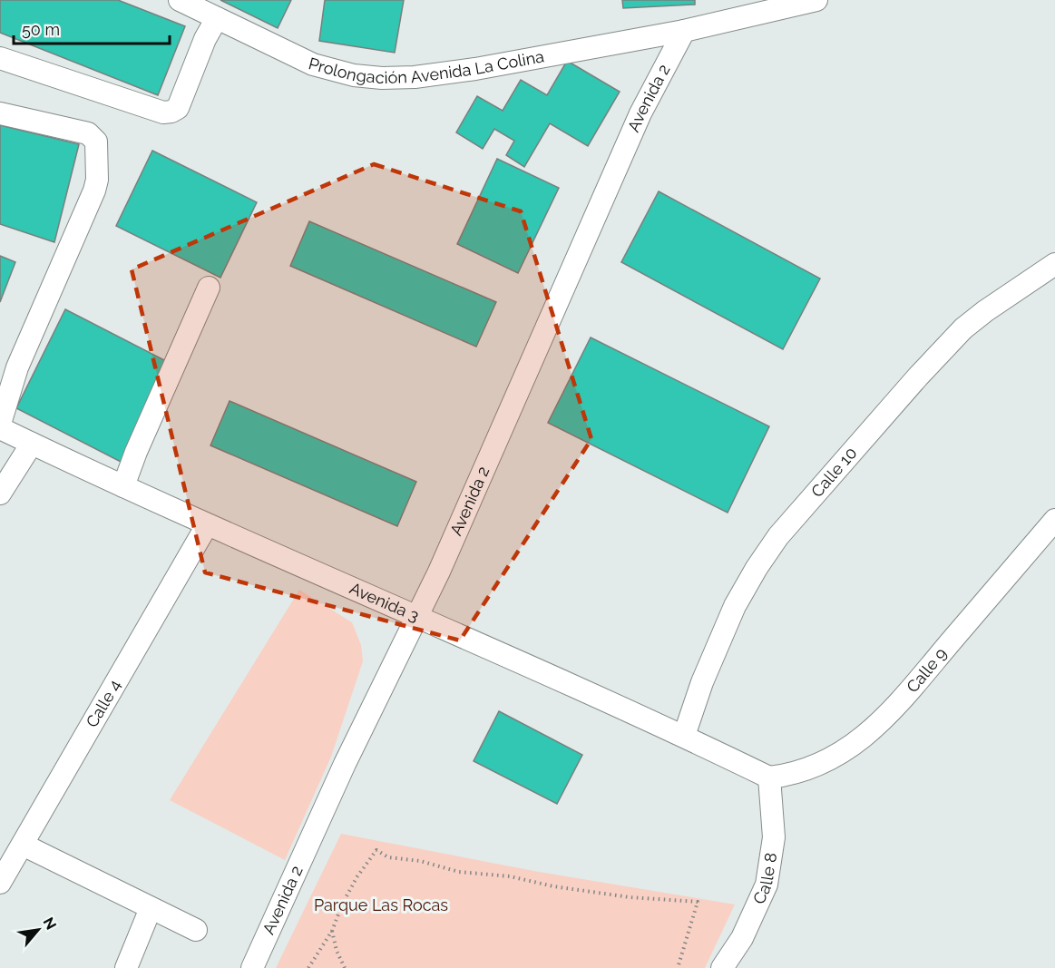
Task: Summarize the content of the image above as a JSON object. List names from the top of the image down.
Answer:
{
  "streets": {
    "street": [
      "Prolongación Avenida La Colina",
      "Avenida 2",
      "Calle 10",
      "Avenida 3",
      "Calle 9",
      "Calle 4",
      "Calle 8"
    ]
  },
  "crossings": [
    ["Prolongación Avenida La Colina", "Avenida 2"],
    ["Avenida 2", "Avenida 3"],
    ["Calle 10", "Avenida 3"],
    ["Avenida 3", "Calle 9"],
    ["Avenida 3", "Calle 4"],
    ["Avenida 3", "Calle 8"],
    ["Calle 9", "Calle 8"]
  ],
  "parks": ["Parque Las Rocas"],
  "scale_bar": "50 m",
  "north": "top right"
}
